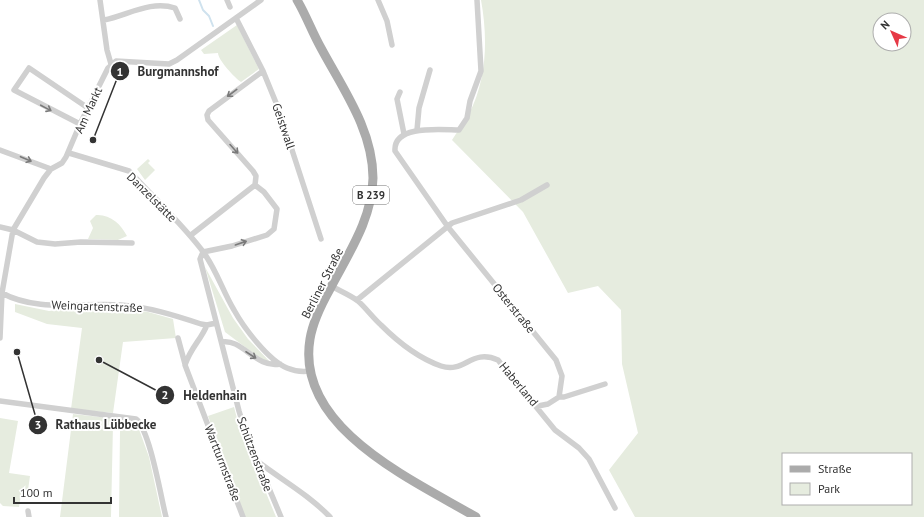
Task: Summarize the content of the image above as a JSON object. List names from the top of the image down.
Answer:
{
  "streets": {
    "main road": ["B 239", "Berliner Straße"],
    "street": [
      "Am Markt",
      "Geistwall",
      "Danzelstätte",
      "Weingartenstraße",
      "Osterstraße",
      "Haberland",
      "Schützenstraße",
      "Wartturmstraße"
    ]
  },
  "crossings": [
    ["Am Markt", "Danzelstätte"],
    ["Danzelstätte", "Schützenstraße"],
    ["Berliner Straße", "Haberland"]
  ],
  "places": ["Burgmannshof", "Rathaus Lübbecke", "Heldenhain"],
  "legend": ["Straße", "Park"],
  "scale_bar": "100 m",
  "north": "top left"
}
